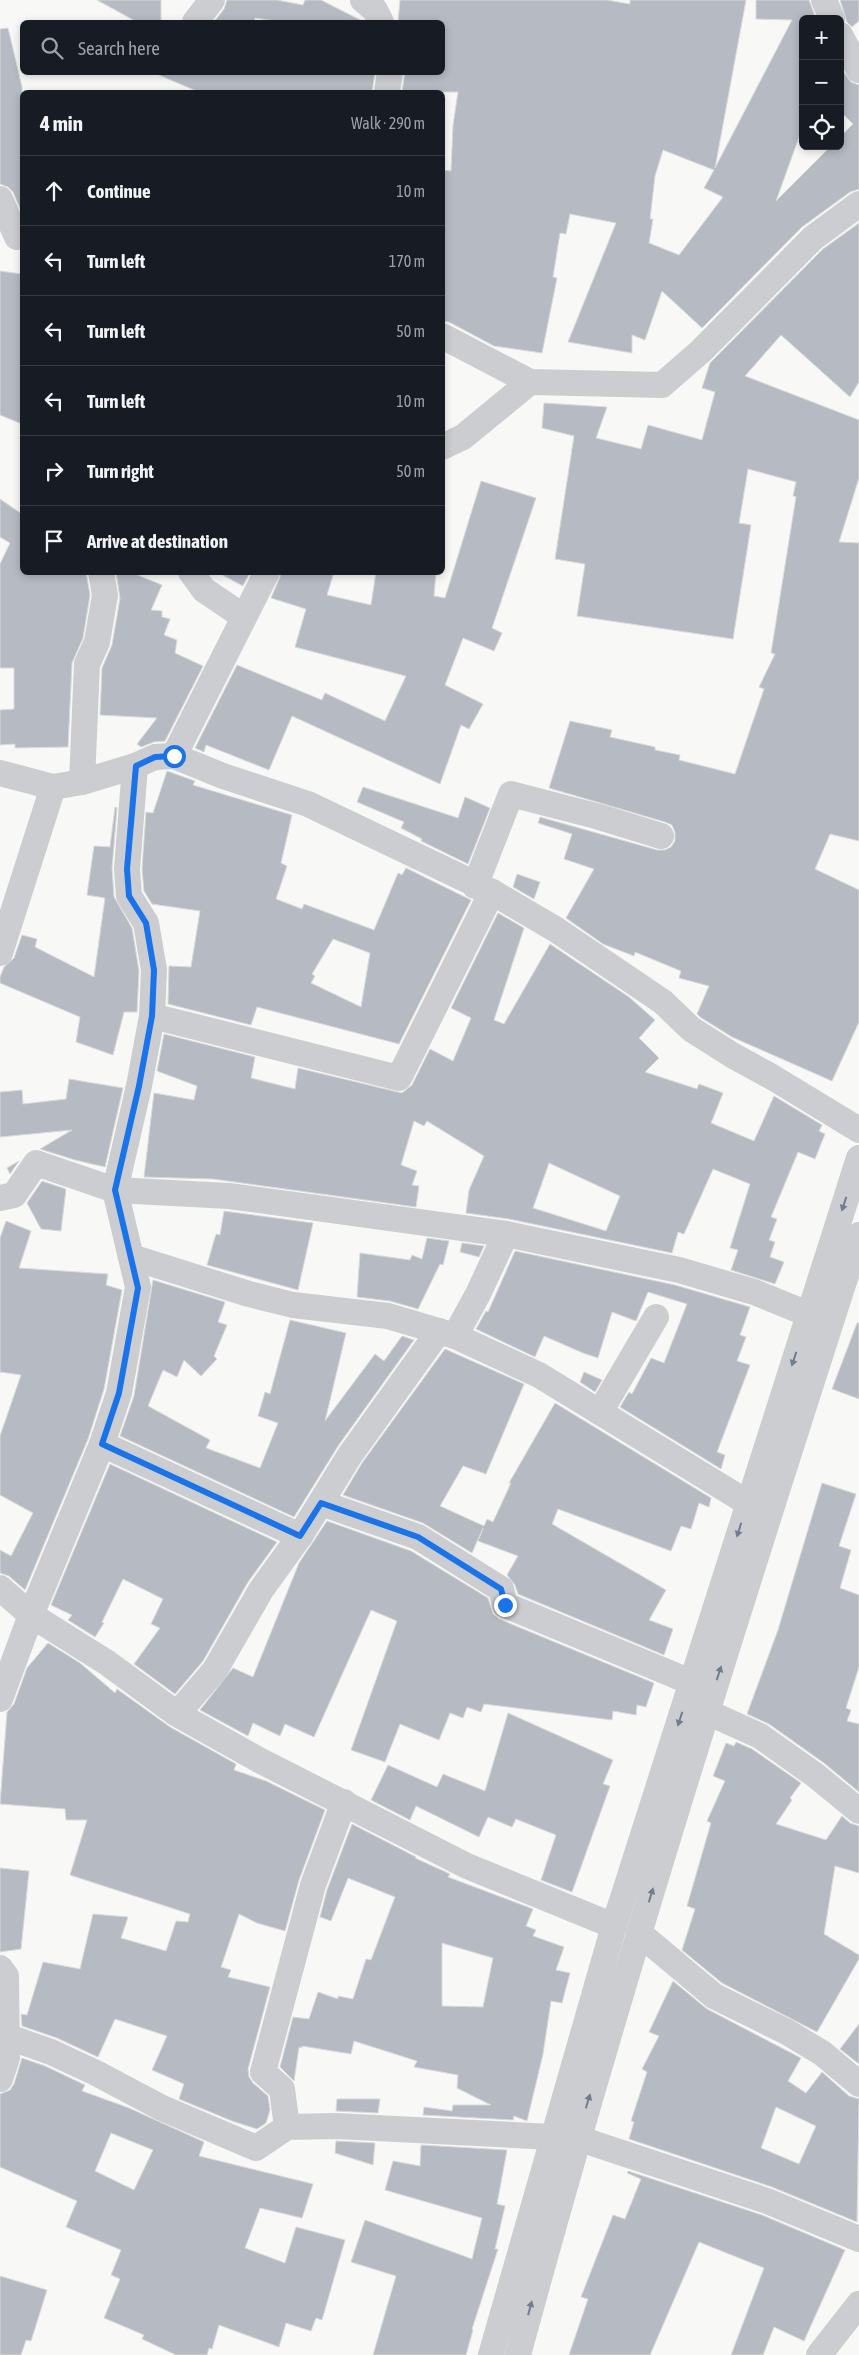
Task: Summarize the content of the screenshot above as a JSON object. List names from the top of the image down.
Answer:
{
  "page": {
    "map_buttons": ["+", "−"],
    "search": "Search here",
    "heading": ["4 min", "Walk · 290 m"],
    "list": [
      ["Continue", "10 m"],
      ["Turn left", "170 m"],
      ["Turn left", "50 m"],
      ["Turn left", "10 m"],
      ["Turn right", "50 m"],
      "Arrive at destination"
    ]
  }
}
